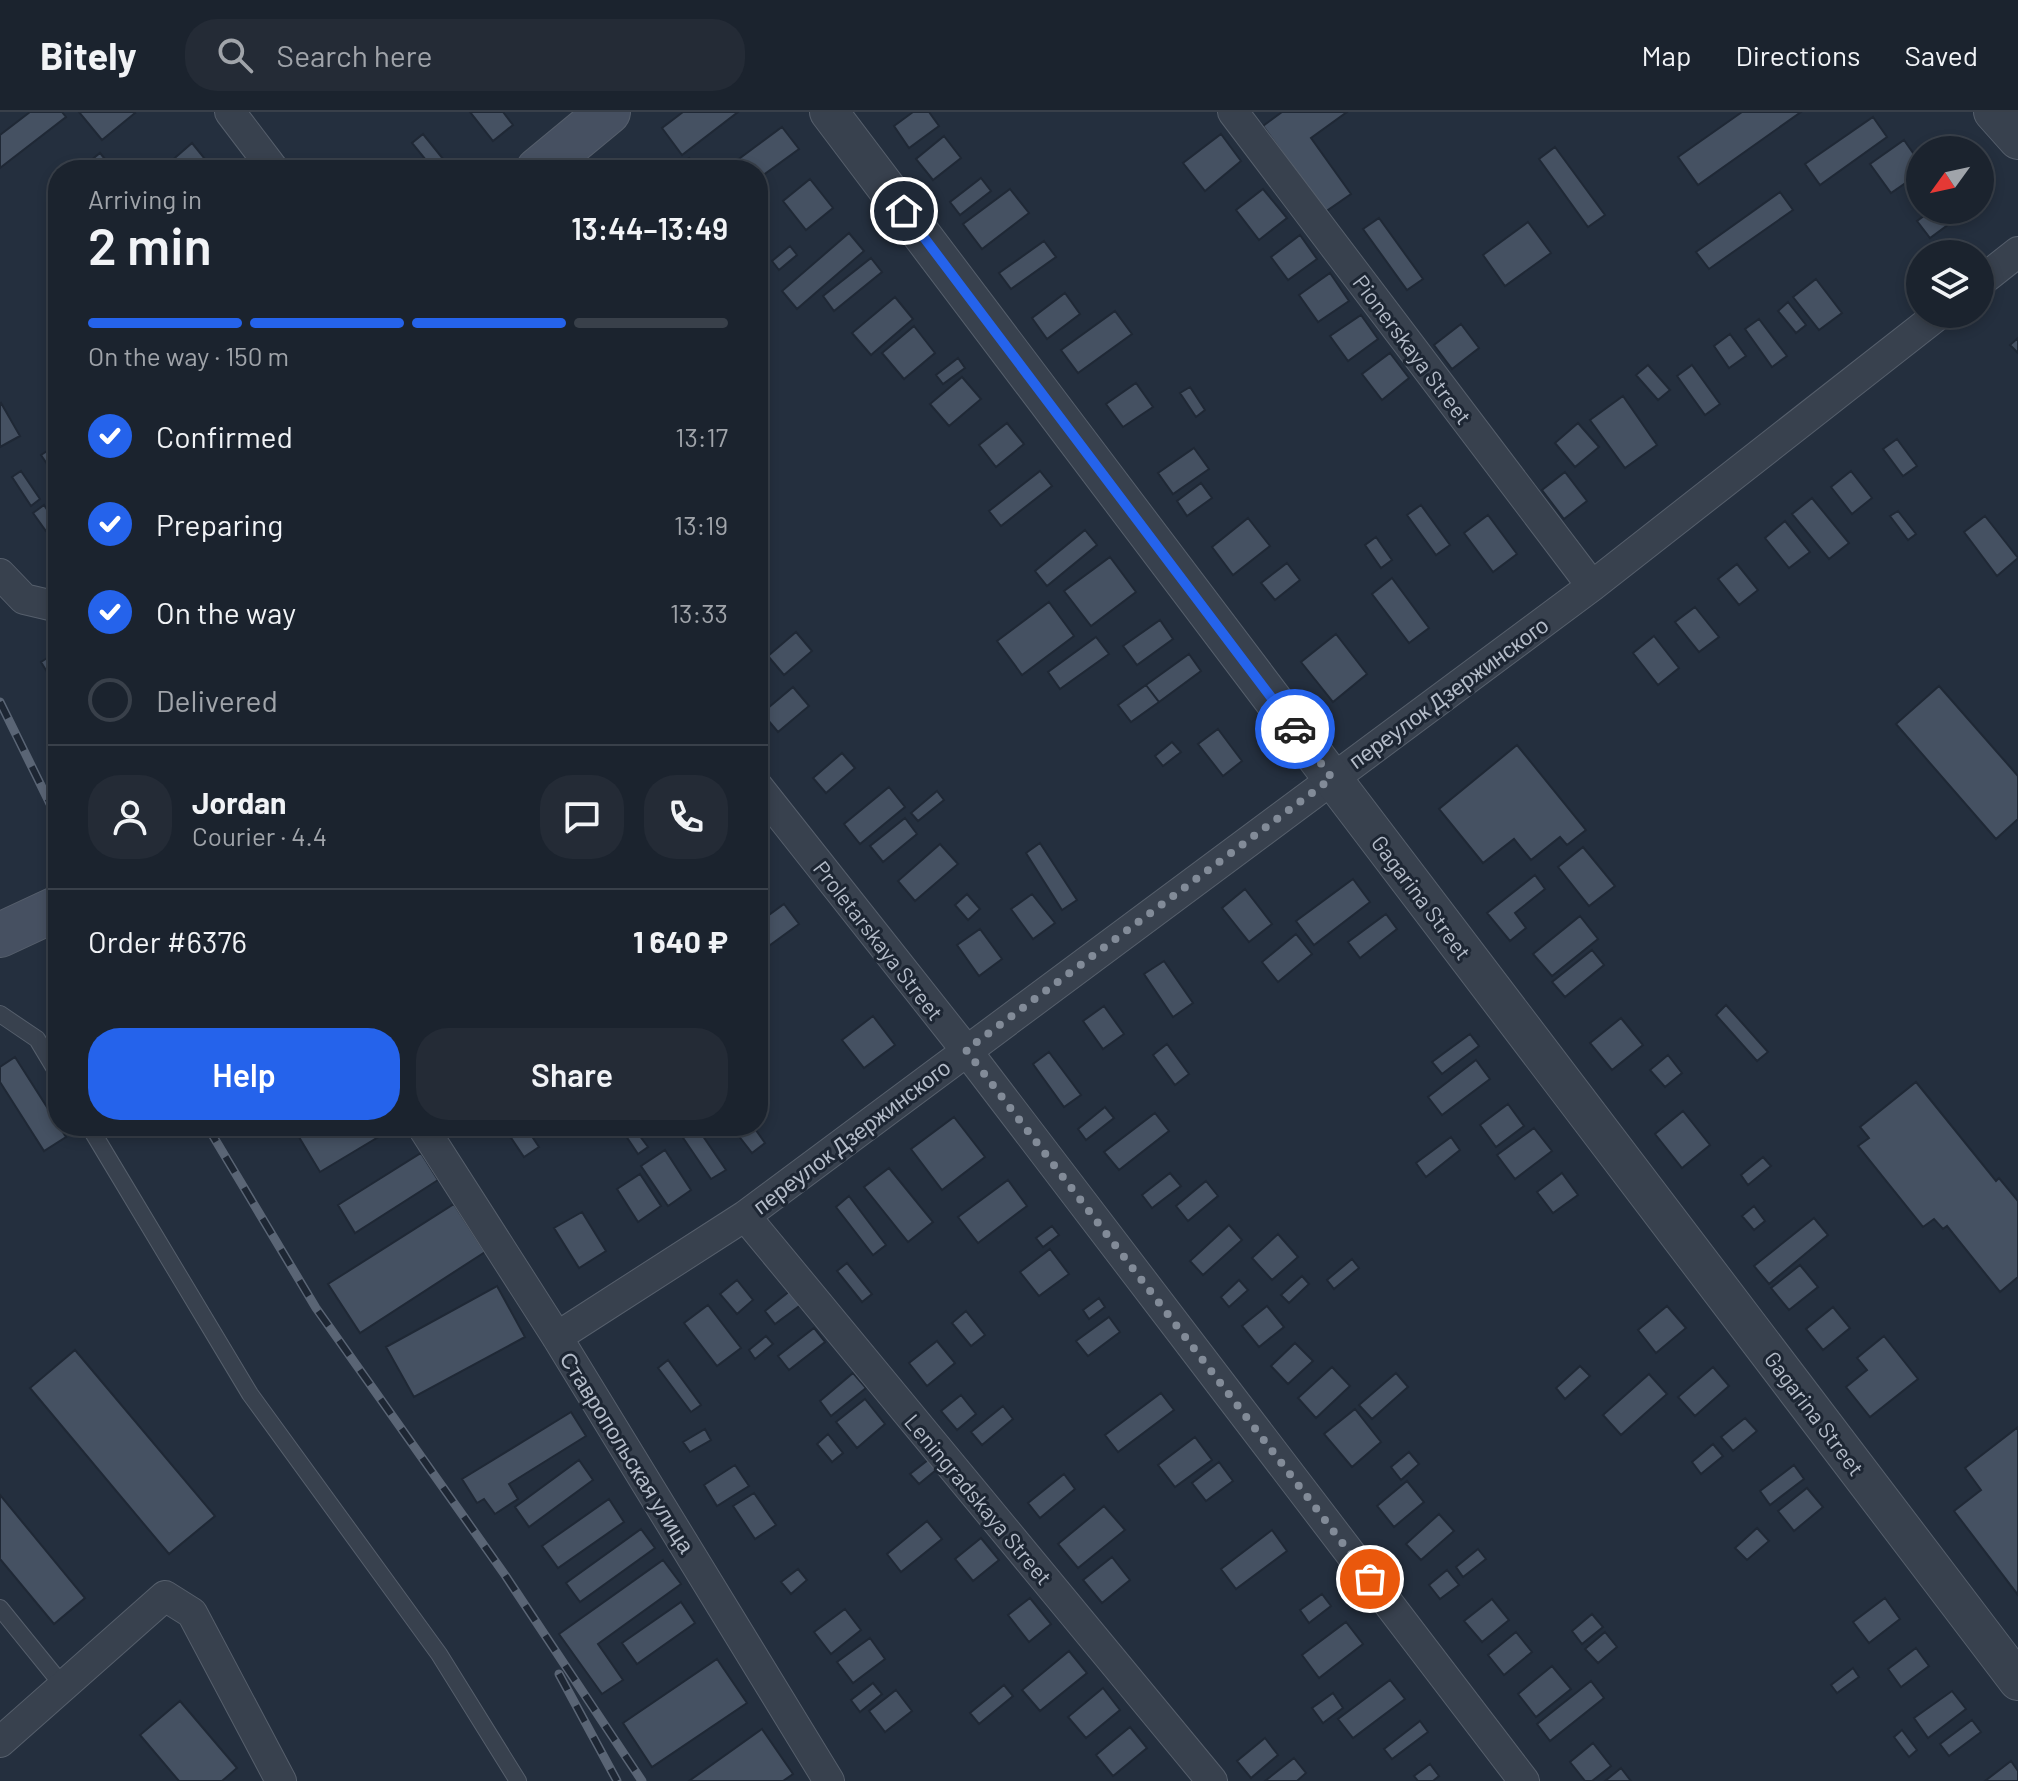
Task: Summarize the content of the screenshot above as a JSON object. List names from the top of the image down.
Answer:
{
  "streets": {
    "street": [
      "Pionerskaya Street",
      "переулок Дзержинского",
      "Gagarina Street",
      "Proletarskaya Street",
      "Ставропольская улица",
      "Leningradskaya Street"
    ]
  },
  "crossings": [
    ["Pionerskaya Street", "переулок Дзержинского"],
    ["переулок Дзержинского", "Gagarina Street"],
    ["переулок Дзержинского", "Proletarskaya Street"],
    ["переулок Дзержинского", "Ставропольская улица"],
    ["переулок Дзержинского", "Leningradskaya Street"]
  ],
  "north": "bottom left",
  "page": {
    "header": "Bitely",
    "search": "Search here",
    "nav": ["Map", "Directions", "Saved"],
    "heading": ["2 min", "Arriving in", "13:44–13:49"],
    "panel": [
      "Jordan",
      "Courier · 4.4",
      "Order #6376",
      "1 640 ₽"
    ],
    "bar": "On the way · 150 m",
    "list": [
      ["Confirmed", "13:17"],
      ["Preparing", "13:19"],
      ["On the way", "13:33"],
      "Delivered"
    ],
    "buttons": ["Help", "Share"]
  }
}
